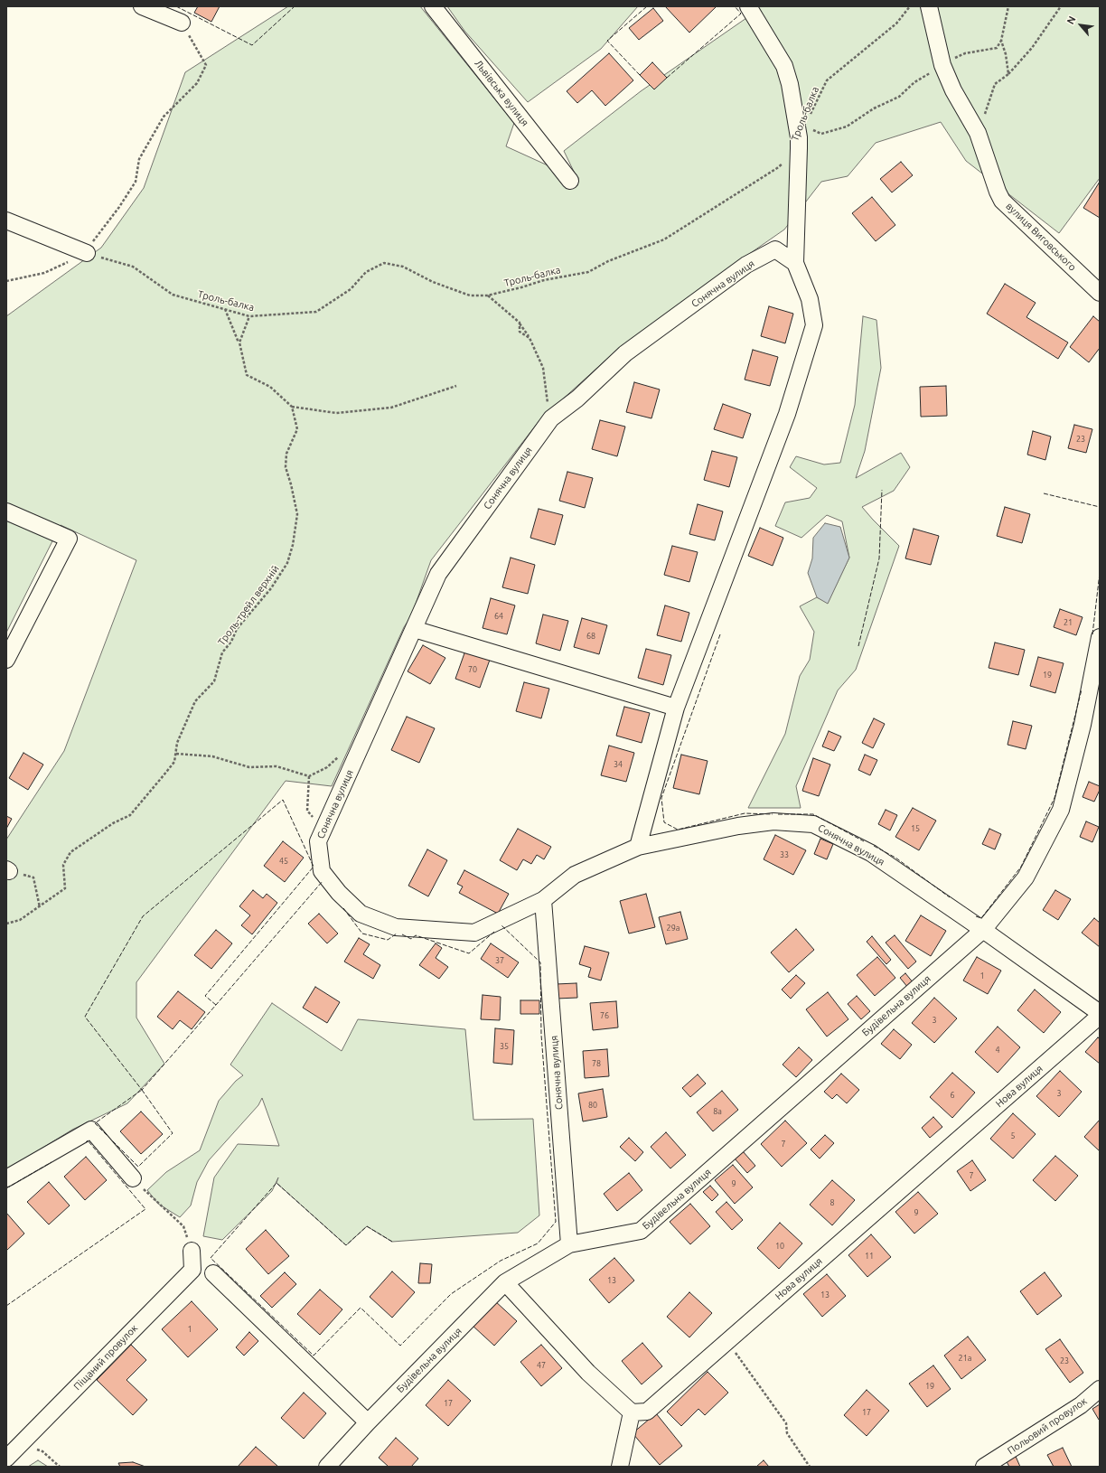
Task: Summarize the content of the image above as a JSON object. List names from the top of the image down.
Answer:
{
  "streets": {
    "street": [
      "Львівська вулиця",
      "вулиця Виговського",
      "Сонячна вулиця",
      "Будівельна вулиця",
      "Нова вулиця",
      "Піщаний провулок",
      "Польовий провулок"
    ],
    "path": ["Троль-балка", "Троль-трейл верхній"]
  },
  "crossings": [
    ["Сонячна вулиця", "Будівельна вулиця"],
    ["Сонячна вулиця", "Нова вулиця"]
  ],
  "house_numbers": [
    "23",
    "64",
    "21",
    "68",
    "70",
    "19",
    "34",
    "15",
    "33",
    "45",
    "29а",
    "37",
    "1",
    "76",
    "3",
    "35",
    "4",
    "78",
    "3",
    "6",
    "80",
    "8а",
    "5",
    "7",
    "7",
    "9",
    "8",
    "9",
    "10",
    "11",
    "13",
    "13",
    "1",
    "21а",
    "23",
    "47",
    "19",
    "17",
    "17"
  ],
  "north": "top left"
}
